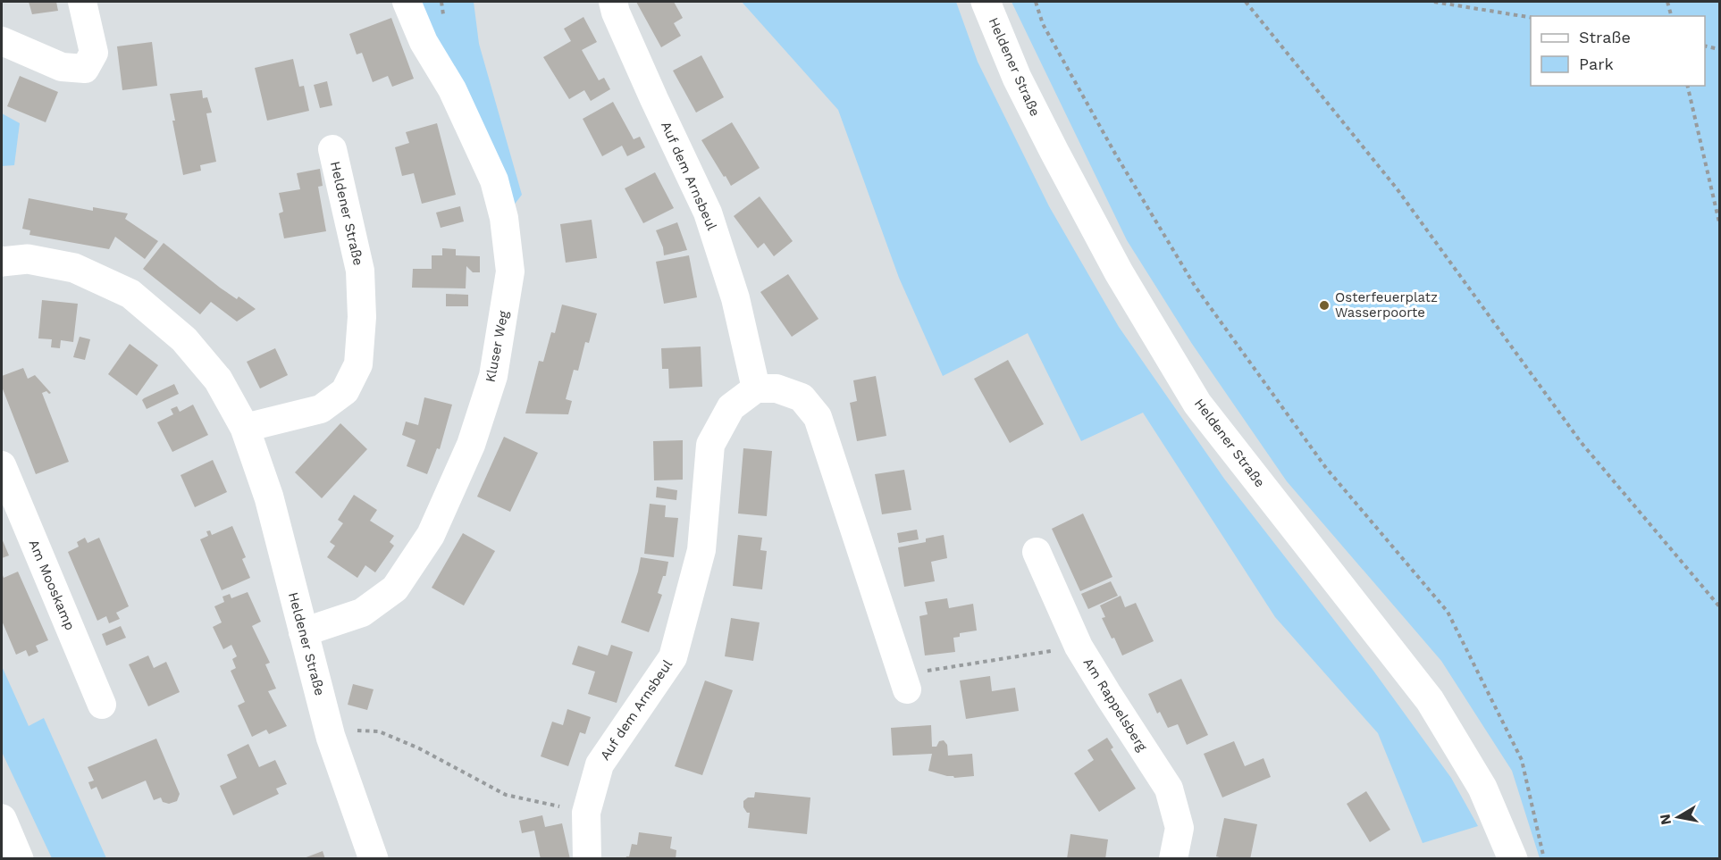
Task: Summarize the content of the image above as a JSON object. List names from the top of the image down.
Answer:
{
  "streets": {
    "main road": ["Heldener Straße"],
    "street": [
      "Auf dem Arnsbeul",
      "Kluser Weg",
      "Am Mooskamp",
      "Am Rappelsberg"
    ]
  },
  "crossings": [
    ["Heldener Straße", "Kluser Weg"]
  ],
  "places": ["Osterfeuerplatz Wasserpoorte"],
  "legend": ["Straße", "Park"],
  "north": "left"
}
